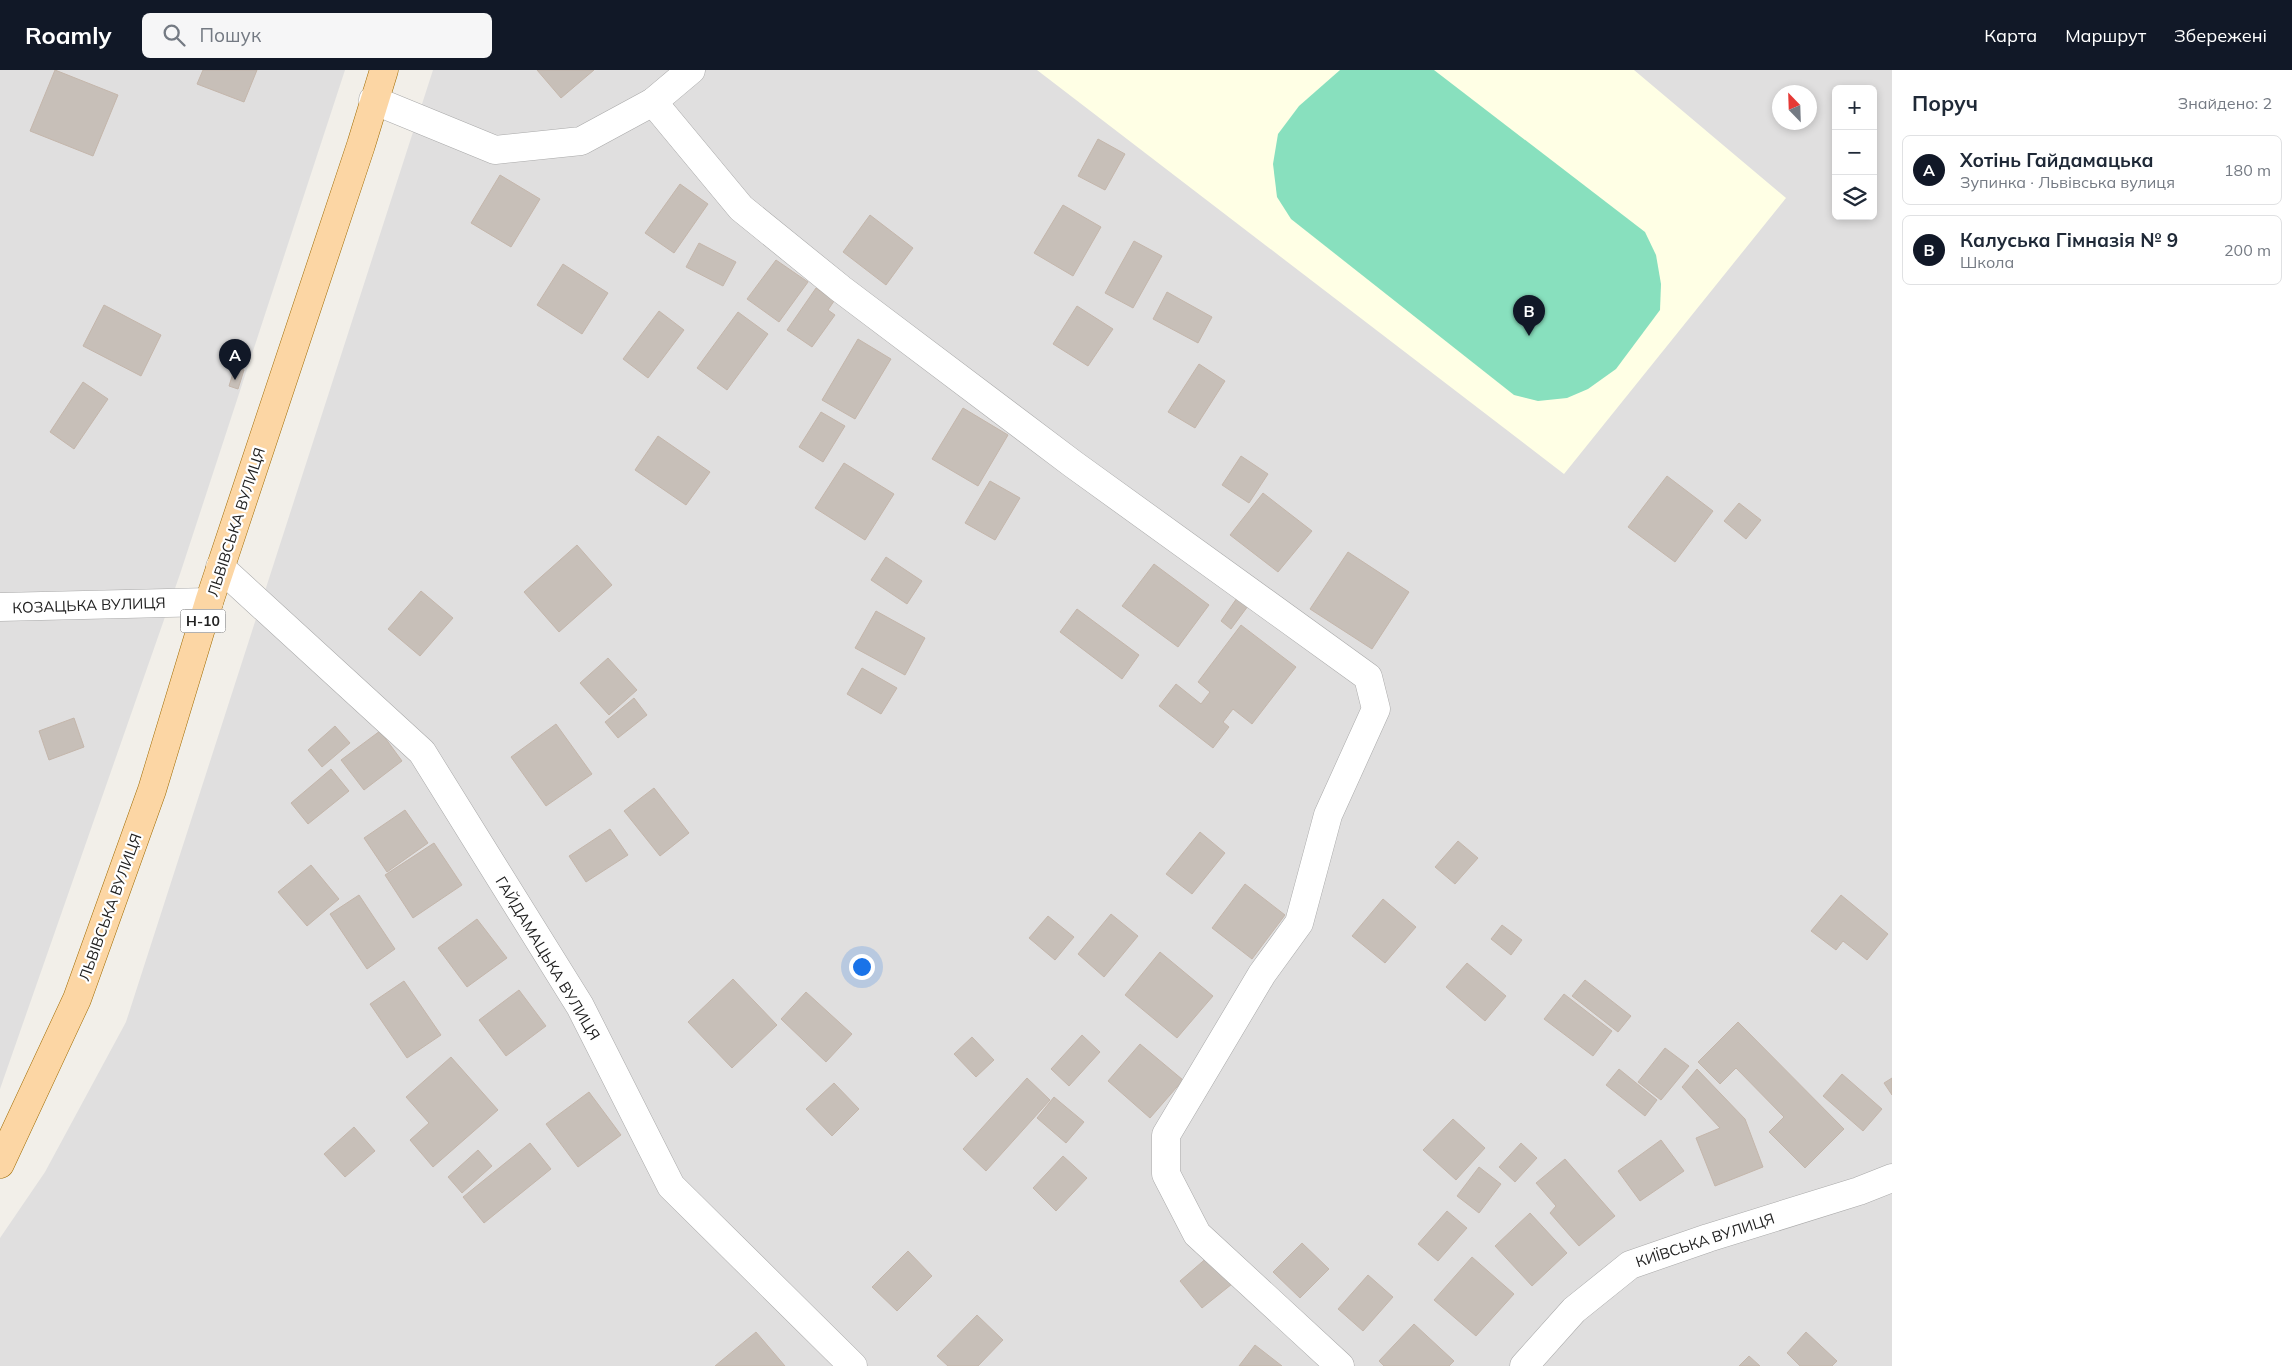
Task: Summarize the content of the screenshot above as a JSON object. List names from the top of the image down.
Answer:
{
  "streets": {
    "main road": ["ЛЬВІВСЬКА ВУЛИЦЯ", "Н-10"],
    "street": ["КОЗАЦЬКА ВУЛИЦЯ", "ГАЙДАМАЦЬКА ВУЛИЦЯ", "КИЇВСЬКА ВУЛИЦЯ"]
  },
  "crossings": [
    ["ЛЬВІВСЬКА ВУЛИЦЯ", "КОЗАЦЬКА ВУЛИЦЯ"],
    ["ЛЬВІВСЬКА ВУЛИЦЯ", "ГАЙДАМАЦЬКА ВУЛИЦЯ"]
  ],
  "north": "top left",
  "page": {
    "header": "Roamly",
    "search": "Пошук",
    "nav": ["Карта", "Маршрут", "Збережені"],
    "heading": ["Поруч", "Знайдено: 2"],
    "map_buttons": ["+", "−"],
    "list": [
      {
        "mark": "A",
        "name": "Хотінь Гайдамацька",
        "note": "Зупинка · Львівська вулиця",
        "value": "180 m"
      },
      {
        "mark": "B",
        "name": "Калуська Гімназія № 9",
        "note": "Школа",
        "value": "200 m"
      }
    ],
    "pins": ["B", "A"]
  }
}
